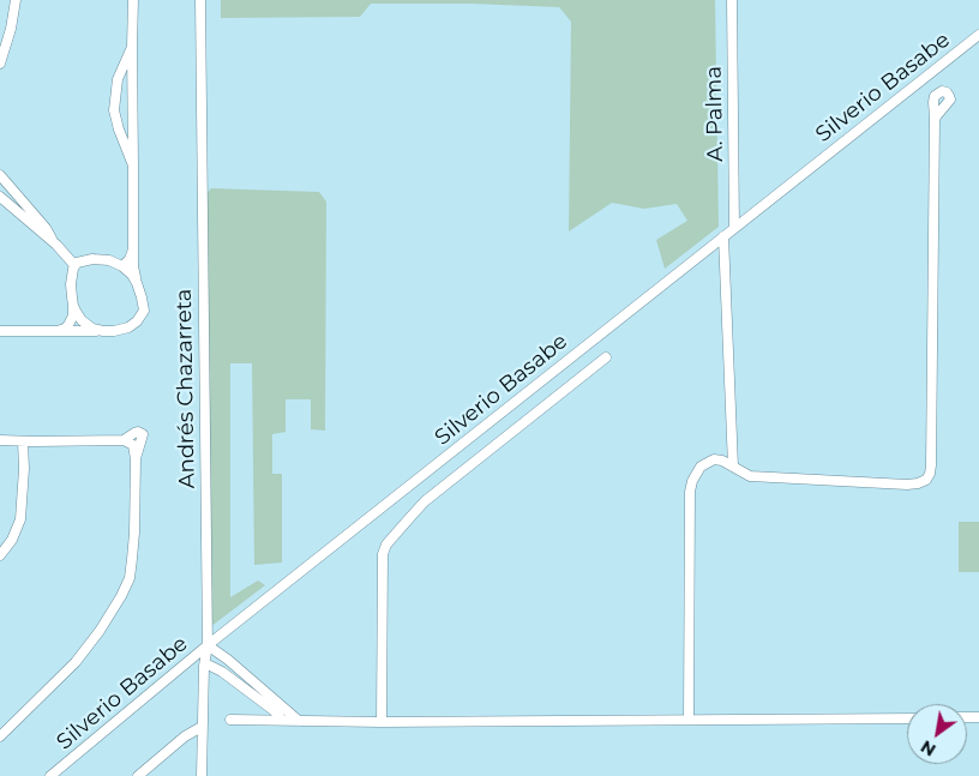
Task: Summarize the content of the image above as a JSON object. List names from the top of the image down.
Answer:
{
  "streets": {
    "street": ["Silverio Basabe", "A. Palma", "Andrés Chazarreta"]
  },
  "crossings": [
    ["Silverio Basabe", "A. Palma"],
    ["Silverio Basabe", "Andrés Chazarreta"]
  ],
  "north": "bottom left"
}
